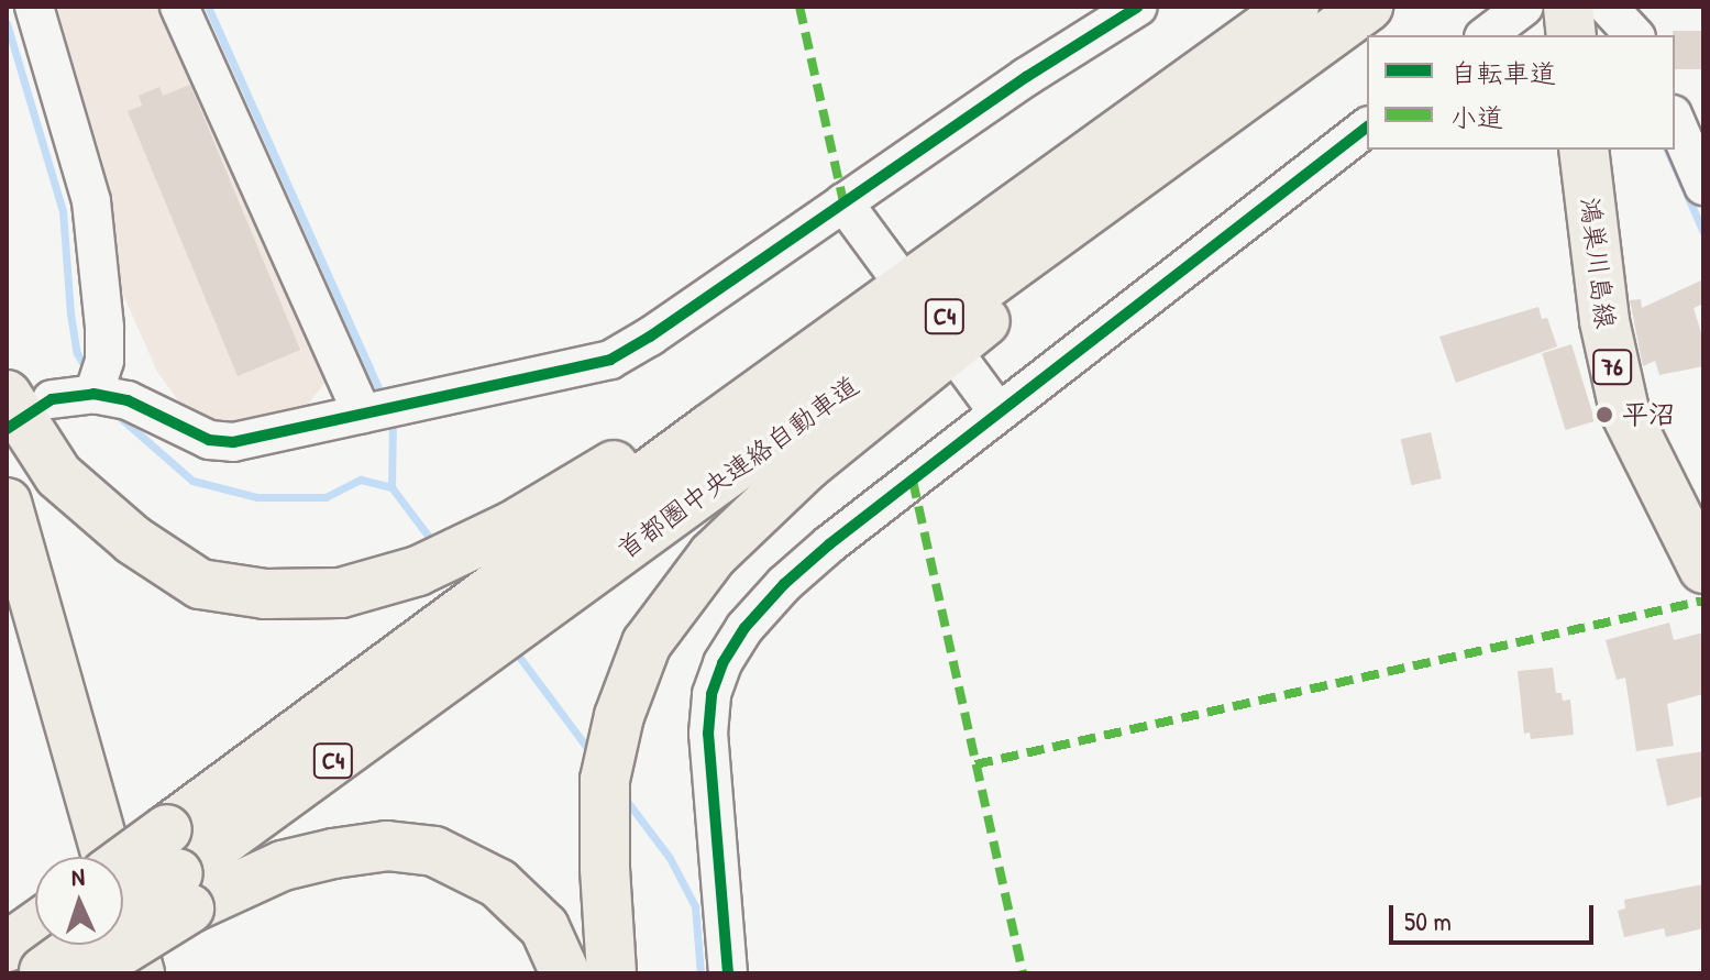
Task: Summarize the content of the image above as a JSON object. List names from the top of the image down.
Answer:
{
  "streets": {
    "main road": [
      "鴻巣川島線",
      "C4",
      "76",
      "首都圏中央連絡自動車道"
    ]
  },
  "places": ["平沼"],
  "legend": ["自転車道", "小道"],
  "scale_bar": "50 m",
  "north": "top"
}
